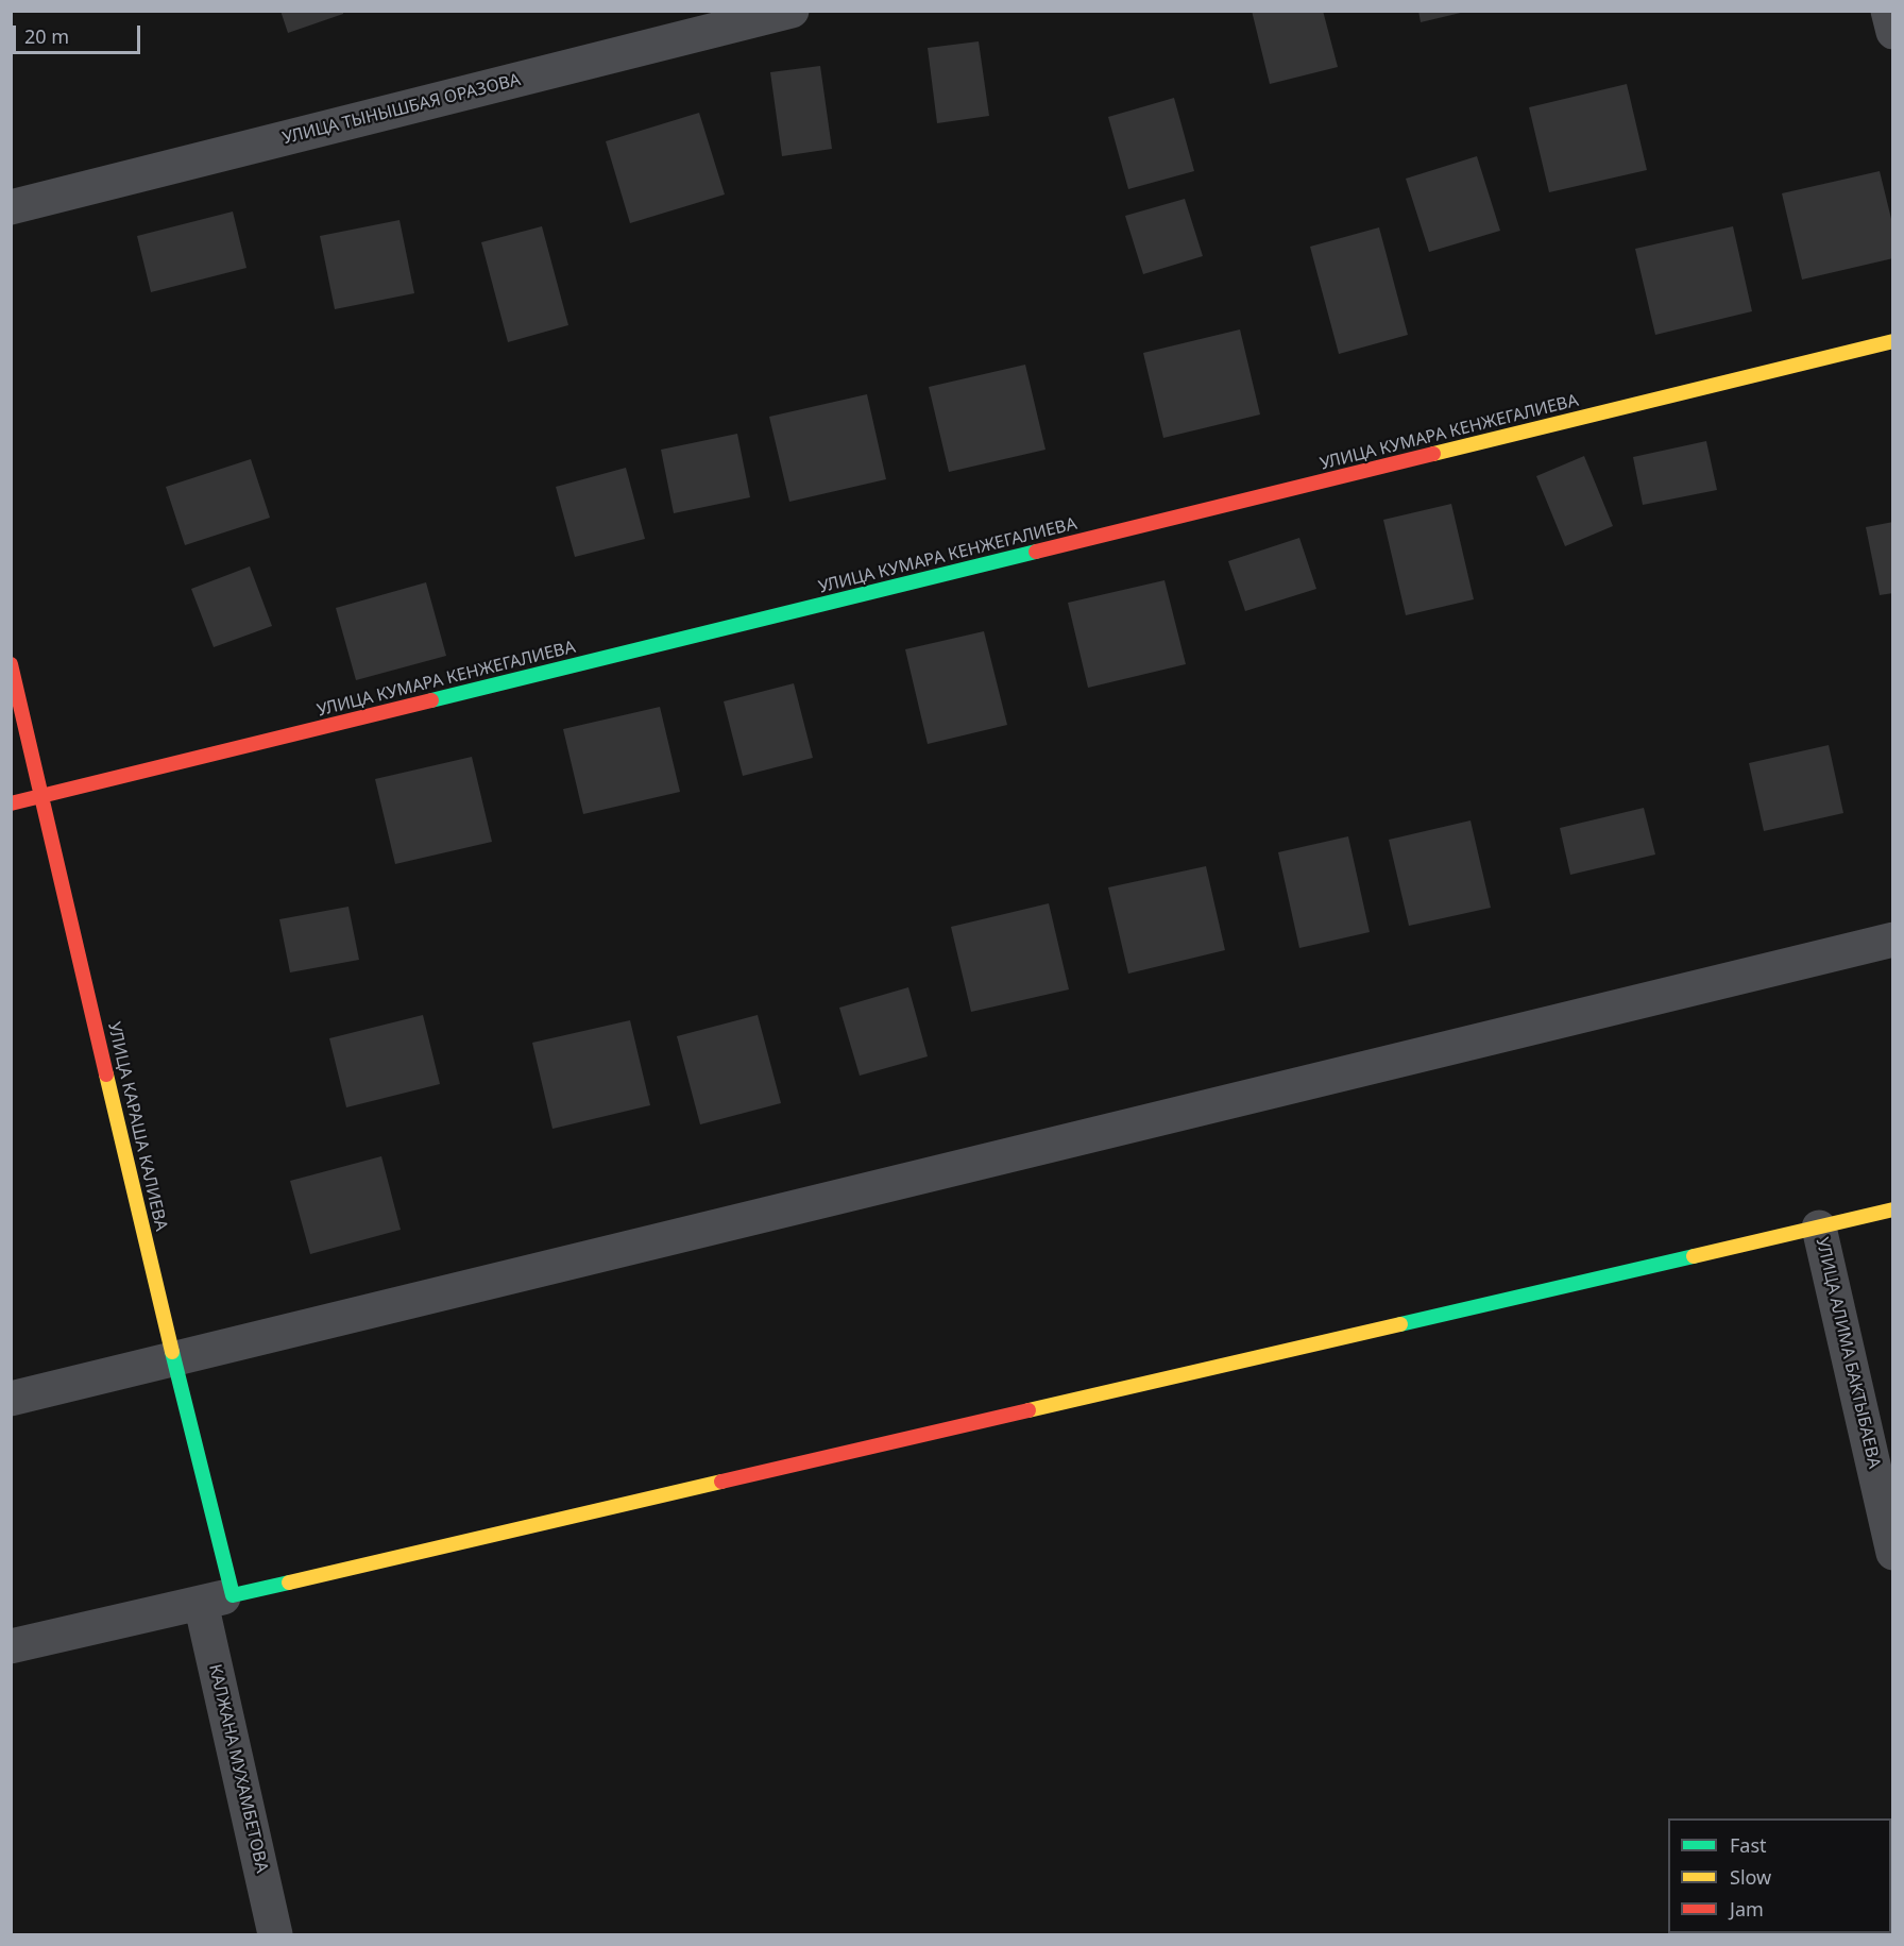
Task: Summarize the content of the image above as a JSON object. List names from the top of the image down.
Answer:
{
  "streets": {
    "street": [
      "УЛИЦА ТЫНЫШБАЯ ОРАЗОВА",
      "УЛИЦА КУМАРА КЕНЖЕГАЛИЕВА",
      "УЛИЦА КАРАША КАЛИЕВА",
      "УЛИЦА АЛИМА БАКТЫБАЕВА",
      "КАЛЖАНА МУХАМБЕТОВА"
    ]
  },
  "crossings": [
    ["УЛИЦА КУМАРА КЕНЖЕГАЛИЕВА", "УЛИЦА КАРАША КАЛИЕВА"],
    ["УЛИЦА КАРАША КАЛИЕВА", "КАЛЖАНА МУХАМБЕТОВА"]
  ],
  "legend": ["Fast", "Slow", "Jam"],
  "scale_bar": "20 m"
}
